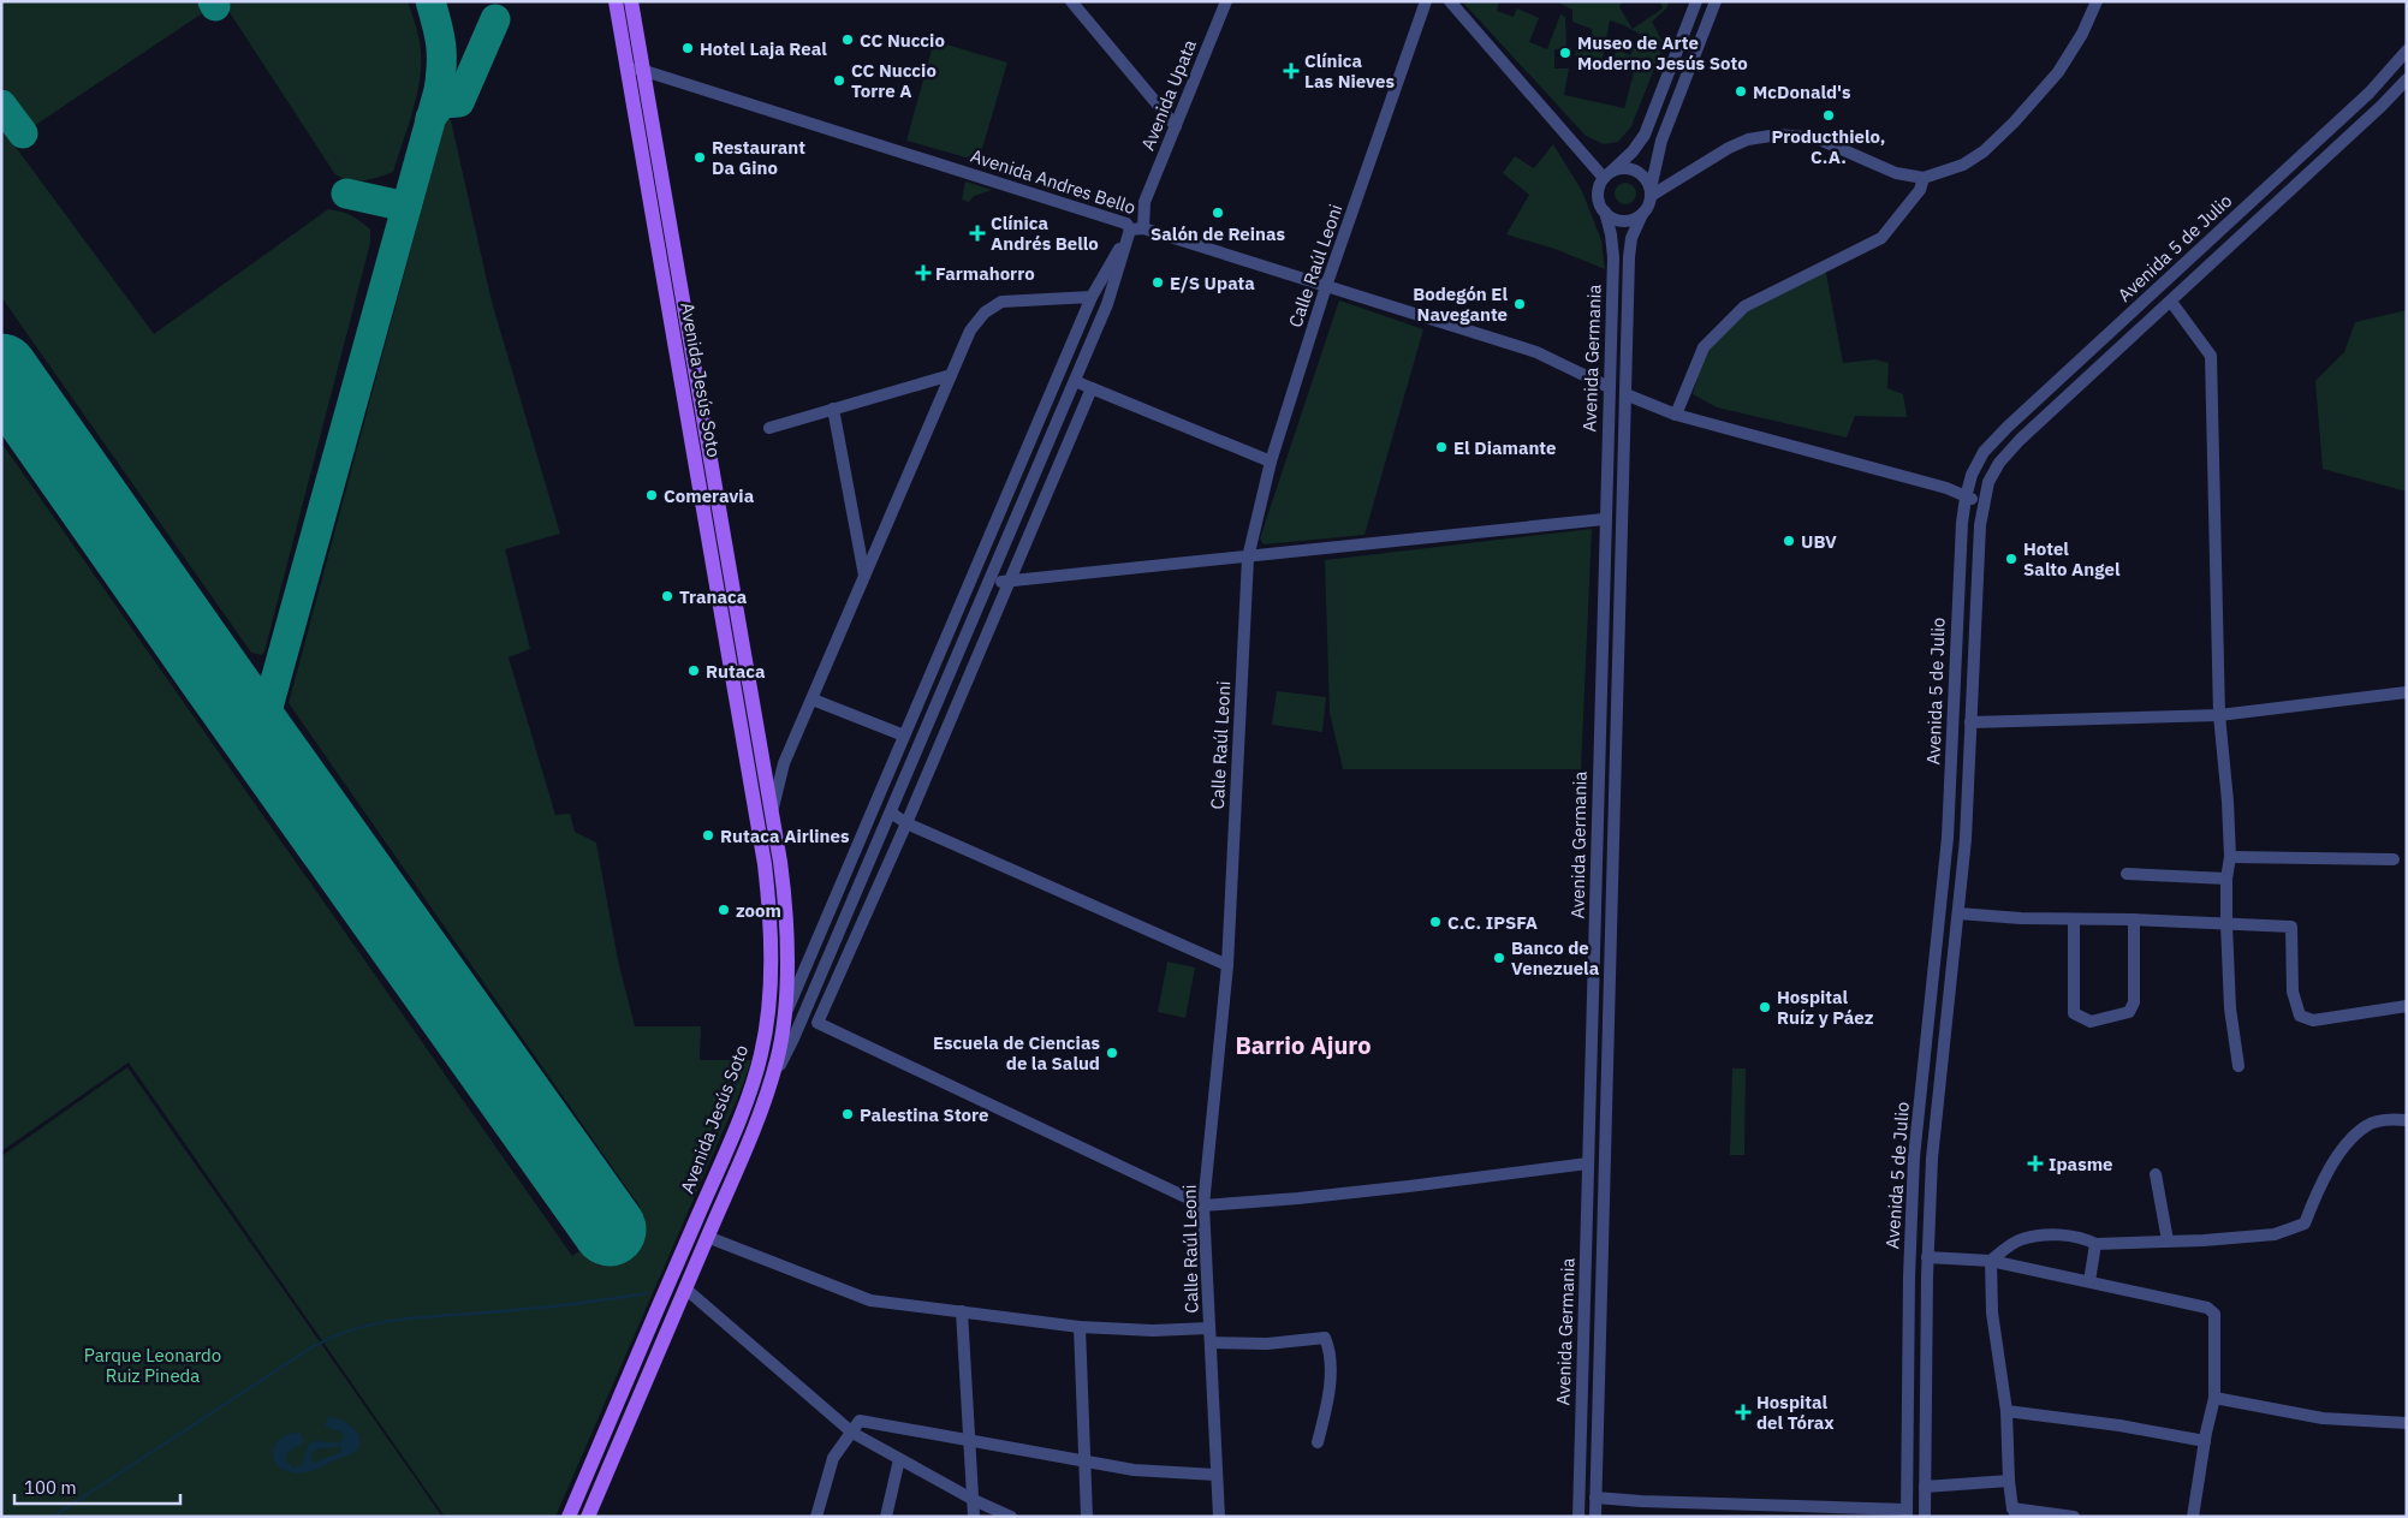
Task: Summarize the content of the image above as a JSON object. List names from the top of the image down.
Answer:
{
  "streets": {
    "main road": ["Avenida Jesús Soto"],
    "street": [
      "Avenida Upata",
      "Avenida Andres Bello",
      "Avenida 5 de Julio",
      "Calle Raúl Leoni",
      "Avenida Germania"
    ]
  },
  "crossings": [
    ["Avenida Upata", "Avenida Andres Bello"],
    ["Avenida Andres Bello", "Calle Raúl Leoni"],
    ["Avenida Andres Bello", "Avenida Germania"],
    ["Avenida Andres Bello", "Avenida Jesús Soto"]
  ],
  "districts": ["Barrio Ajuro"],
  "parks": ["Parque Leonardo Ruiz Pineda"],
  "places": {
    "other": [
      "CC Nuccio",
      "Hotel Laja Real",
      "Museo de Arte Moderno Jesús Soto",
      "CC Nuccio Torre A",
      "McDonald's",
      "Producthielo, C.A.",
      "Restaurant Da Gino",
      "Salón de Reinas",
      "E/S Upata",
      "Bodegón El Navegante",
      "El Diamante",
      "Comeravia",
      "UBV",
      "Hotel Salto Angel",
      "Tranaca",
      "Rutaca",
      "Rutaca Airlines",
      "zoom",
      "C.C. IPSFA",
      "Banco de Venezuela",
      "Hospital Ruíz y Páez",
      "Escuela de Ciencias de la Salud",
      "Palestina Store"
    ],
    "health": [
      "Clínica Las Nieves",
      "Clínica Andrés Bello",
      "Farmahorro",
      "Ipasme",
      "Hospital del Tórax"
    ]
  },
  "scale_bar": "100 m"
}
